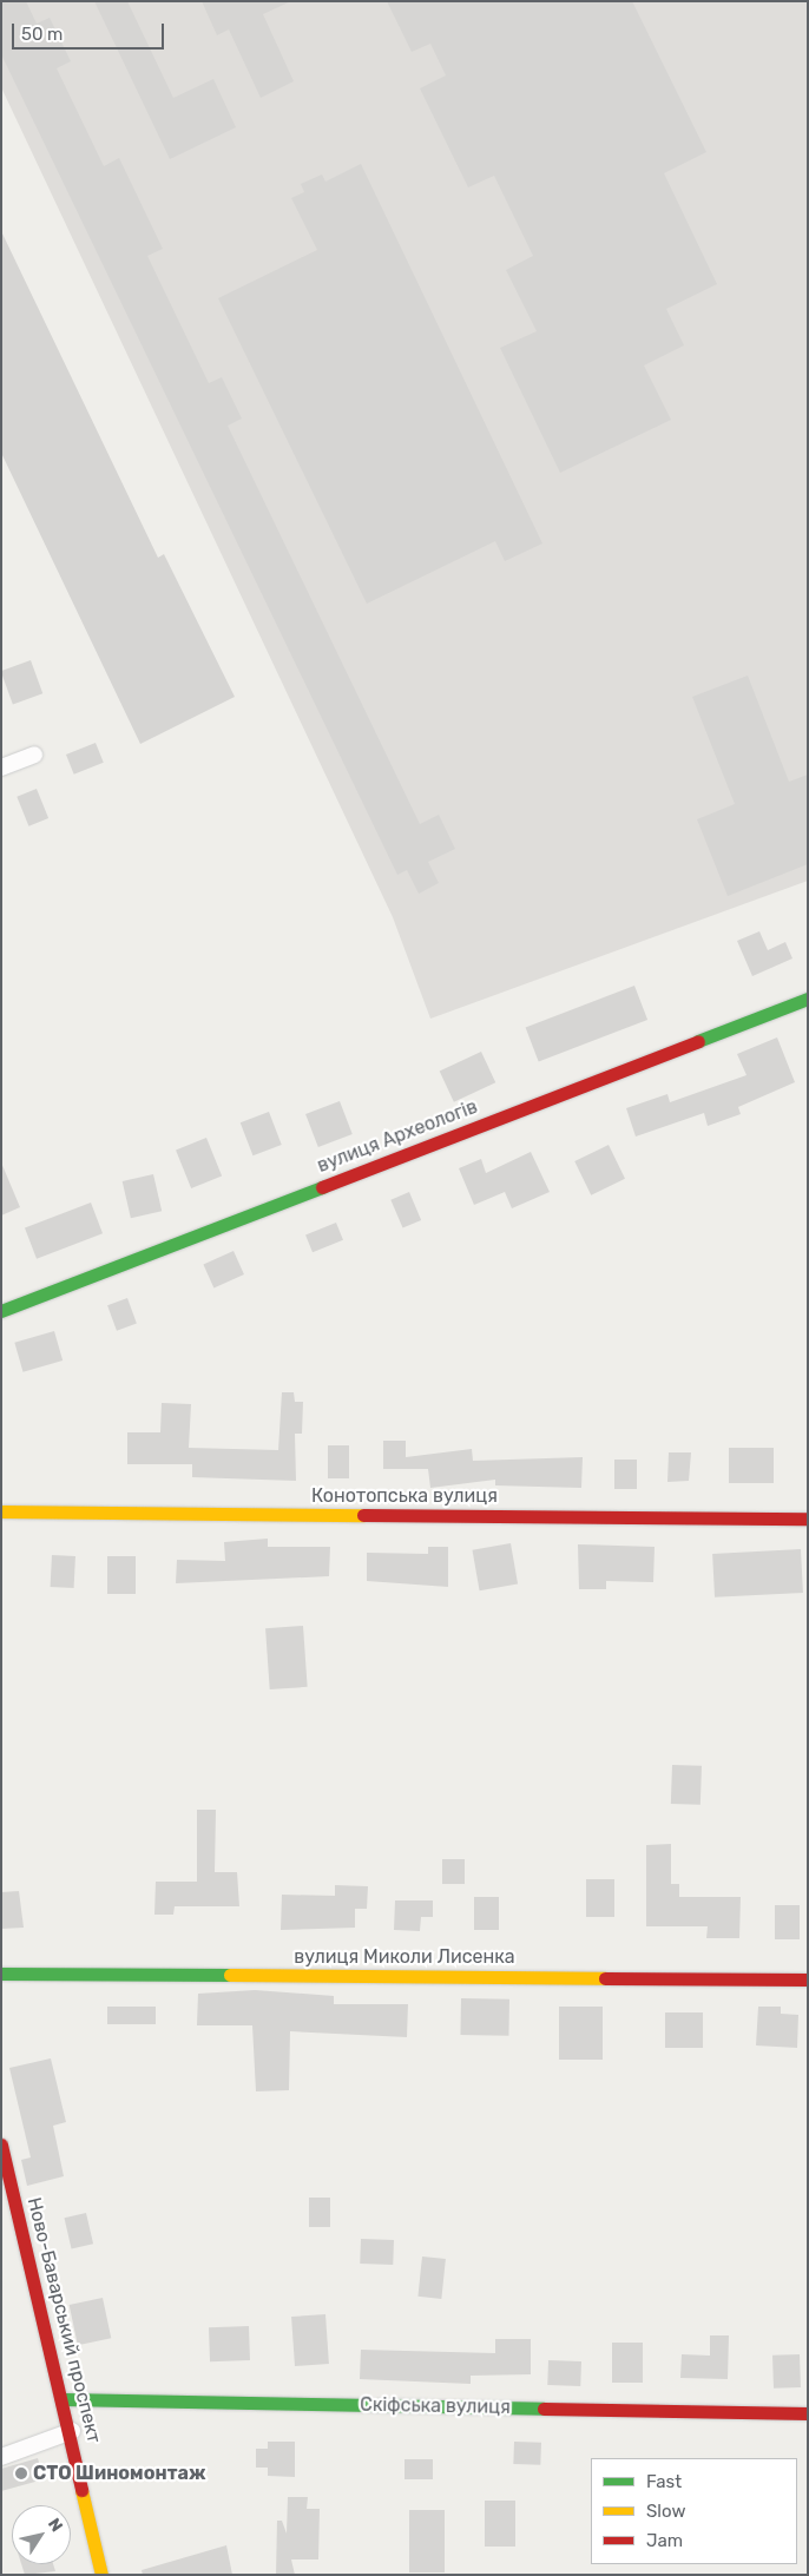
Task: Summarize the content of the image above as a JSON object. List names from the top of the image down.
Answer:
{
  "streets": {
    "street": [
      "вулиця Археологів",
      "Конотопська вулиця",
      "вулиця Миколи Лисенка",
      "Ново-Баварський проспект",
      "Скіфська вулиця"
    ]
  },
  "crossings": [
    ["Ново-Баварський проспект", "Скіфська вулиця"]
  ],
  "places": ["СТО Шиномонтаж"],
  "legend": ["Fast", "Slow", "Jam"],
  "scale_bar": "50 m",
  "north": "top right"
}
